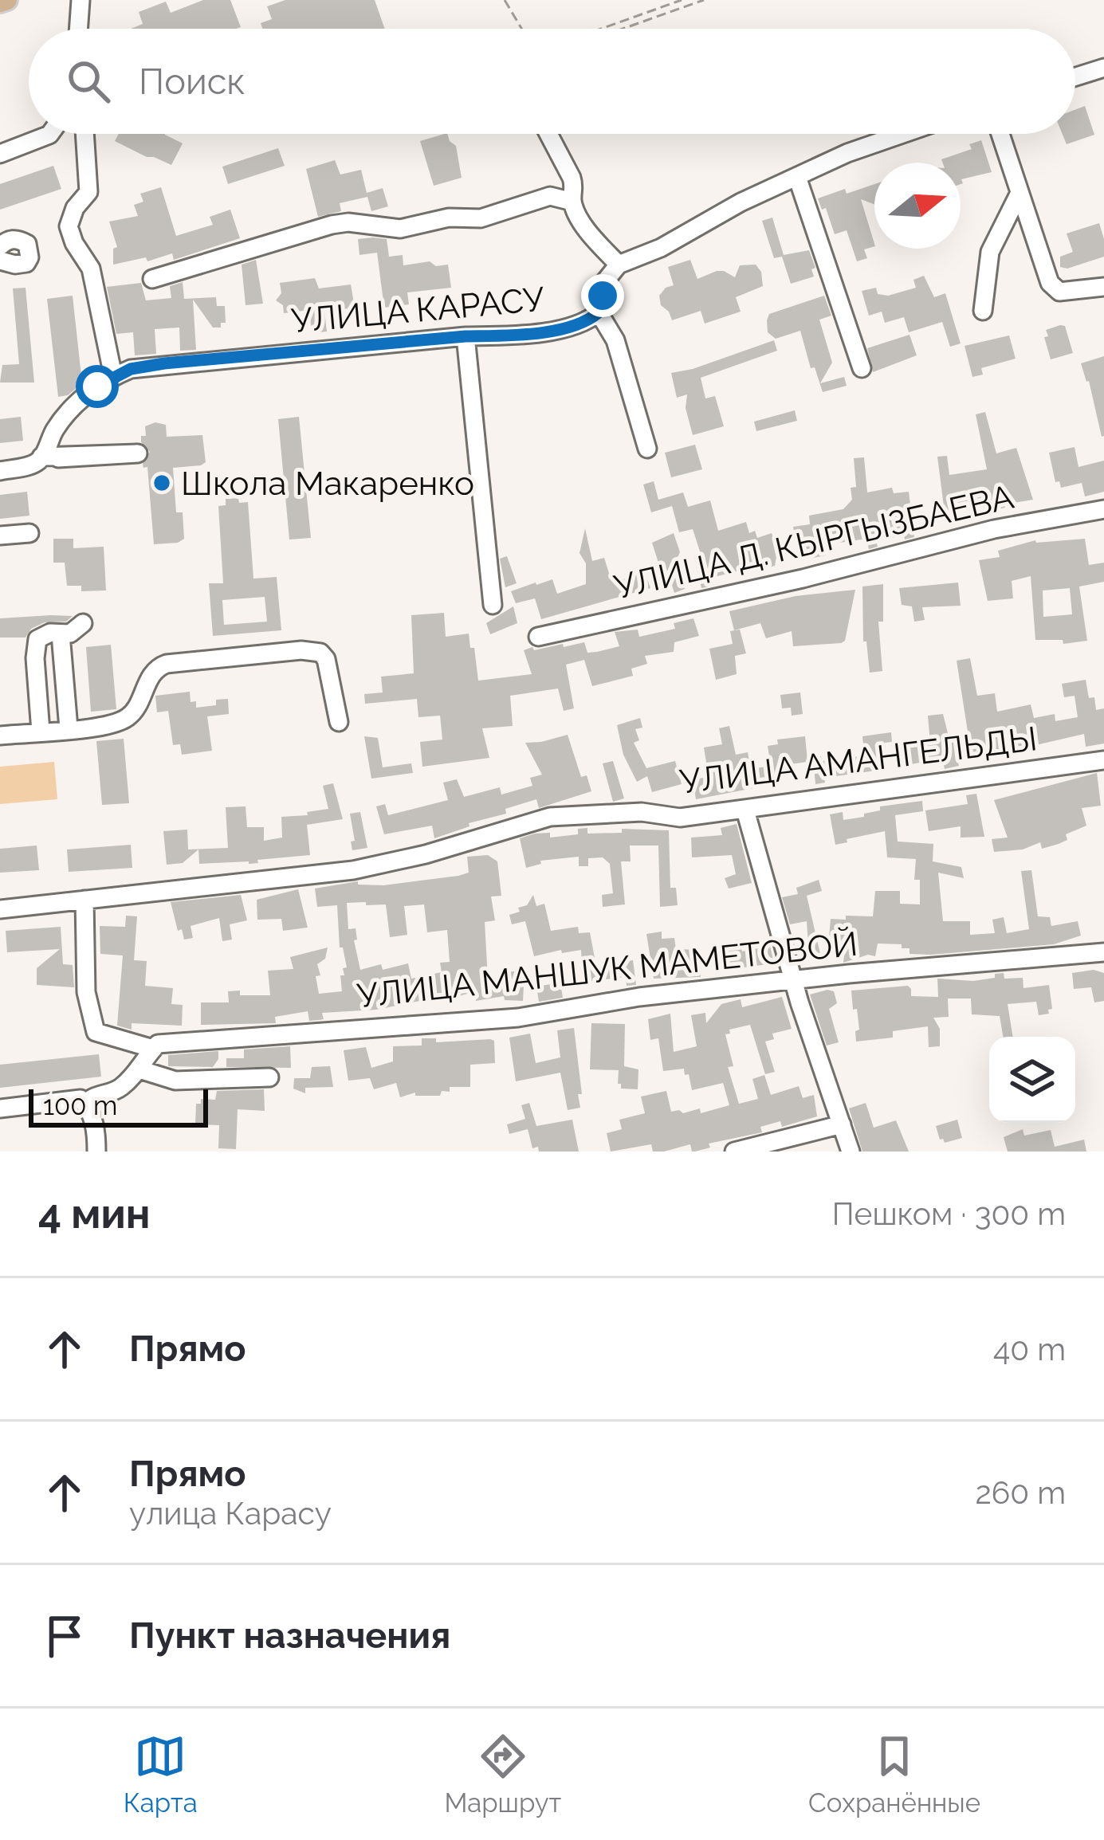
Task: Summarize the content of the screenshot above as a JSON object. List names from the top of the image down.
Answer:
{
  "streets": {
    "street": [
      "УЛИЦА КАРАСУ",
      "УЛИЦА Д. КЫРГЫЗБАЕВА",
      "УЛИЦА АМАНГЕЛЬДЫ",
      "УЛИЦА МАНШУК МАМЕТОВОЙ"
    ]
  },
  "places": ["Школа Макаренко"],
  "scale_bar": "100 m",
  "north": "right",
  "page": {
    "search": "Поиск",
    "scale": "100 m",
    "heading": ["4 мин", "Пешком · 300 m"],
    "list": [
      ["Прямо", "40 m"],
      ["Прямо", "улица Карасу", "260 m"],
      "Пункт назначения"
    ],
    "nav": ["Карта", "Маршрут", "Сохранённые"]
  }
}
